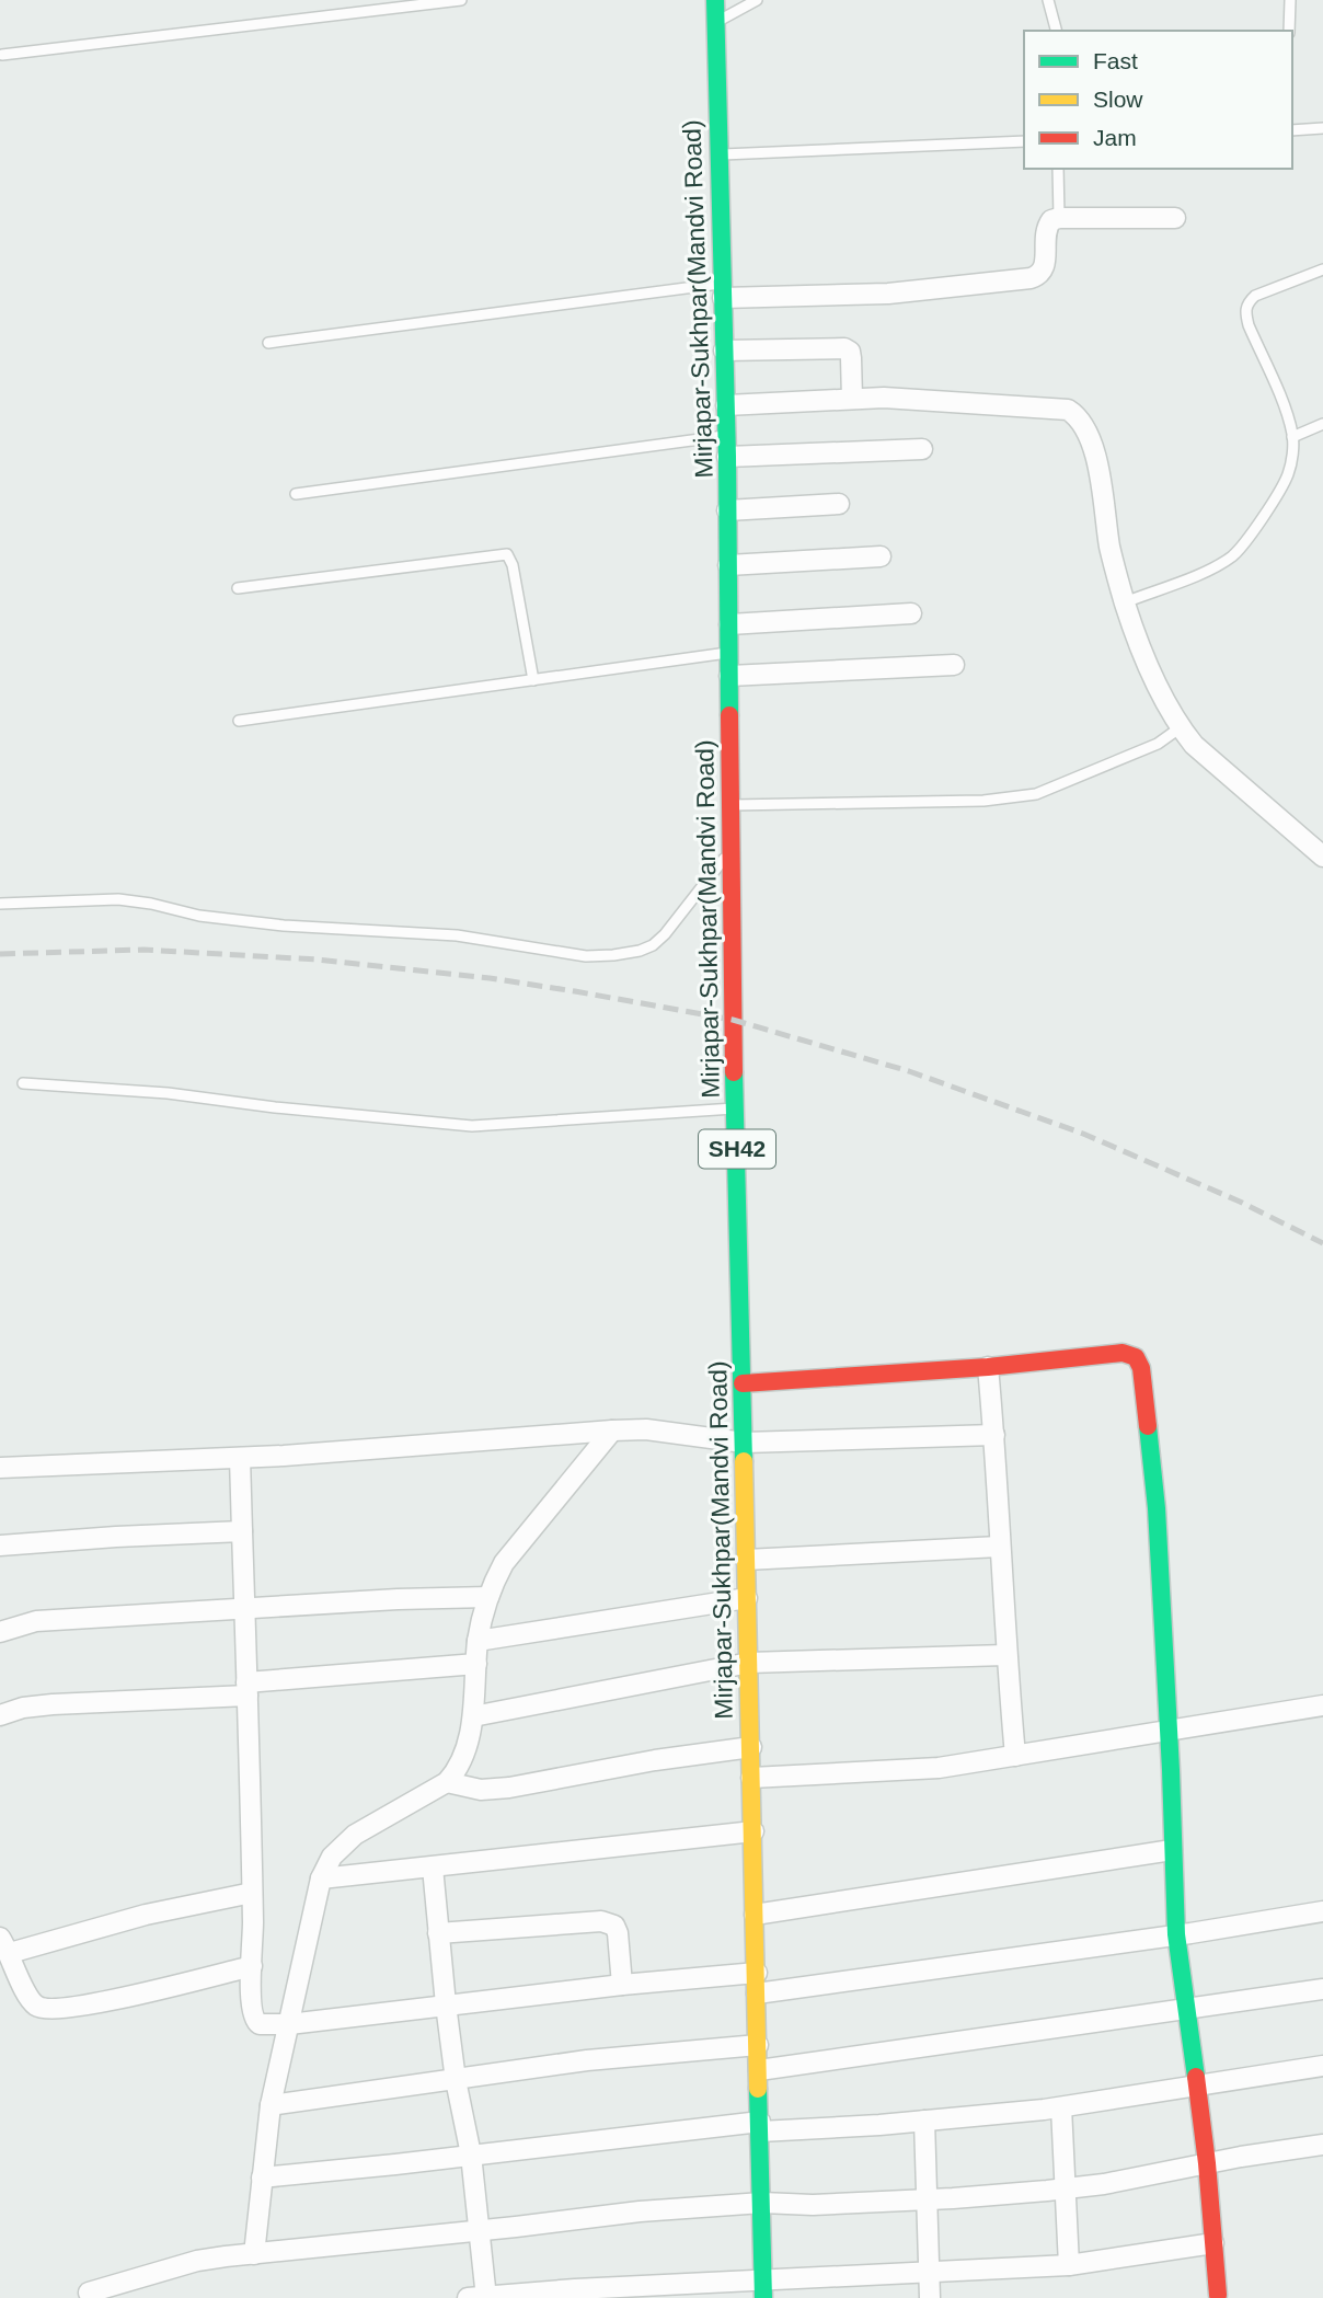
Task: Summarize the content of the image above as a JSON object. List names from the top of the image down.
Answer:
{
  "streets": {
    "main road": ["Mirjapar-Sukhpar(Mandvi Road)", "SH42"]
  },
  "legend": ["Fast", "Slow", "Jam"]
}
